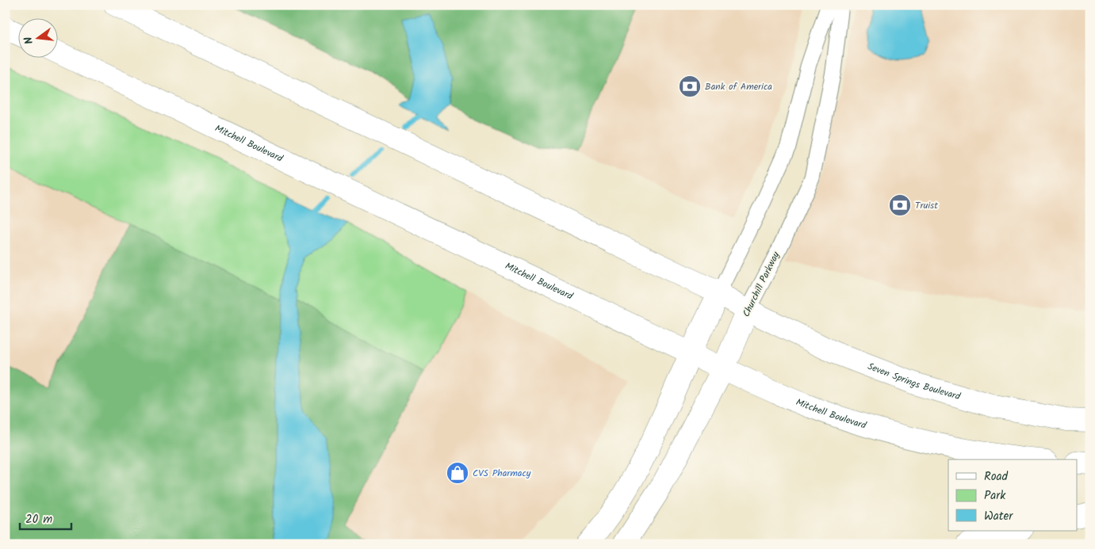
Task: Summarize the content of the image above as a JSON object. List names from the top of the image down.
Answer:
{
  "streets": {
    "main road": ["Mitchell Boulevard", "Churchill Parkway", "Seven Springs Boulevard"]
  },
  "crossings": [
    ["Mitchell Boulevard", "Churchill Parkway"],
    ["Churchill Parkway", "Seven Springs Boulevard"]
  ],
  "places": {
    "bank": ["Bank of America", "Truist"],
    "shop": ["CVS Pharmacy"]
  },
  "legend": ["Road", "Park", "Water"],
  "scale_bar": "20 m",
  "north": "left"
}
